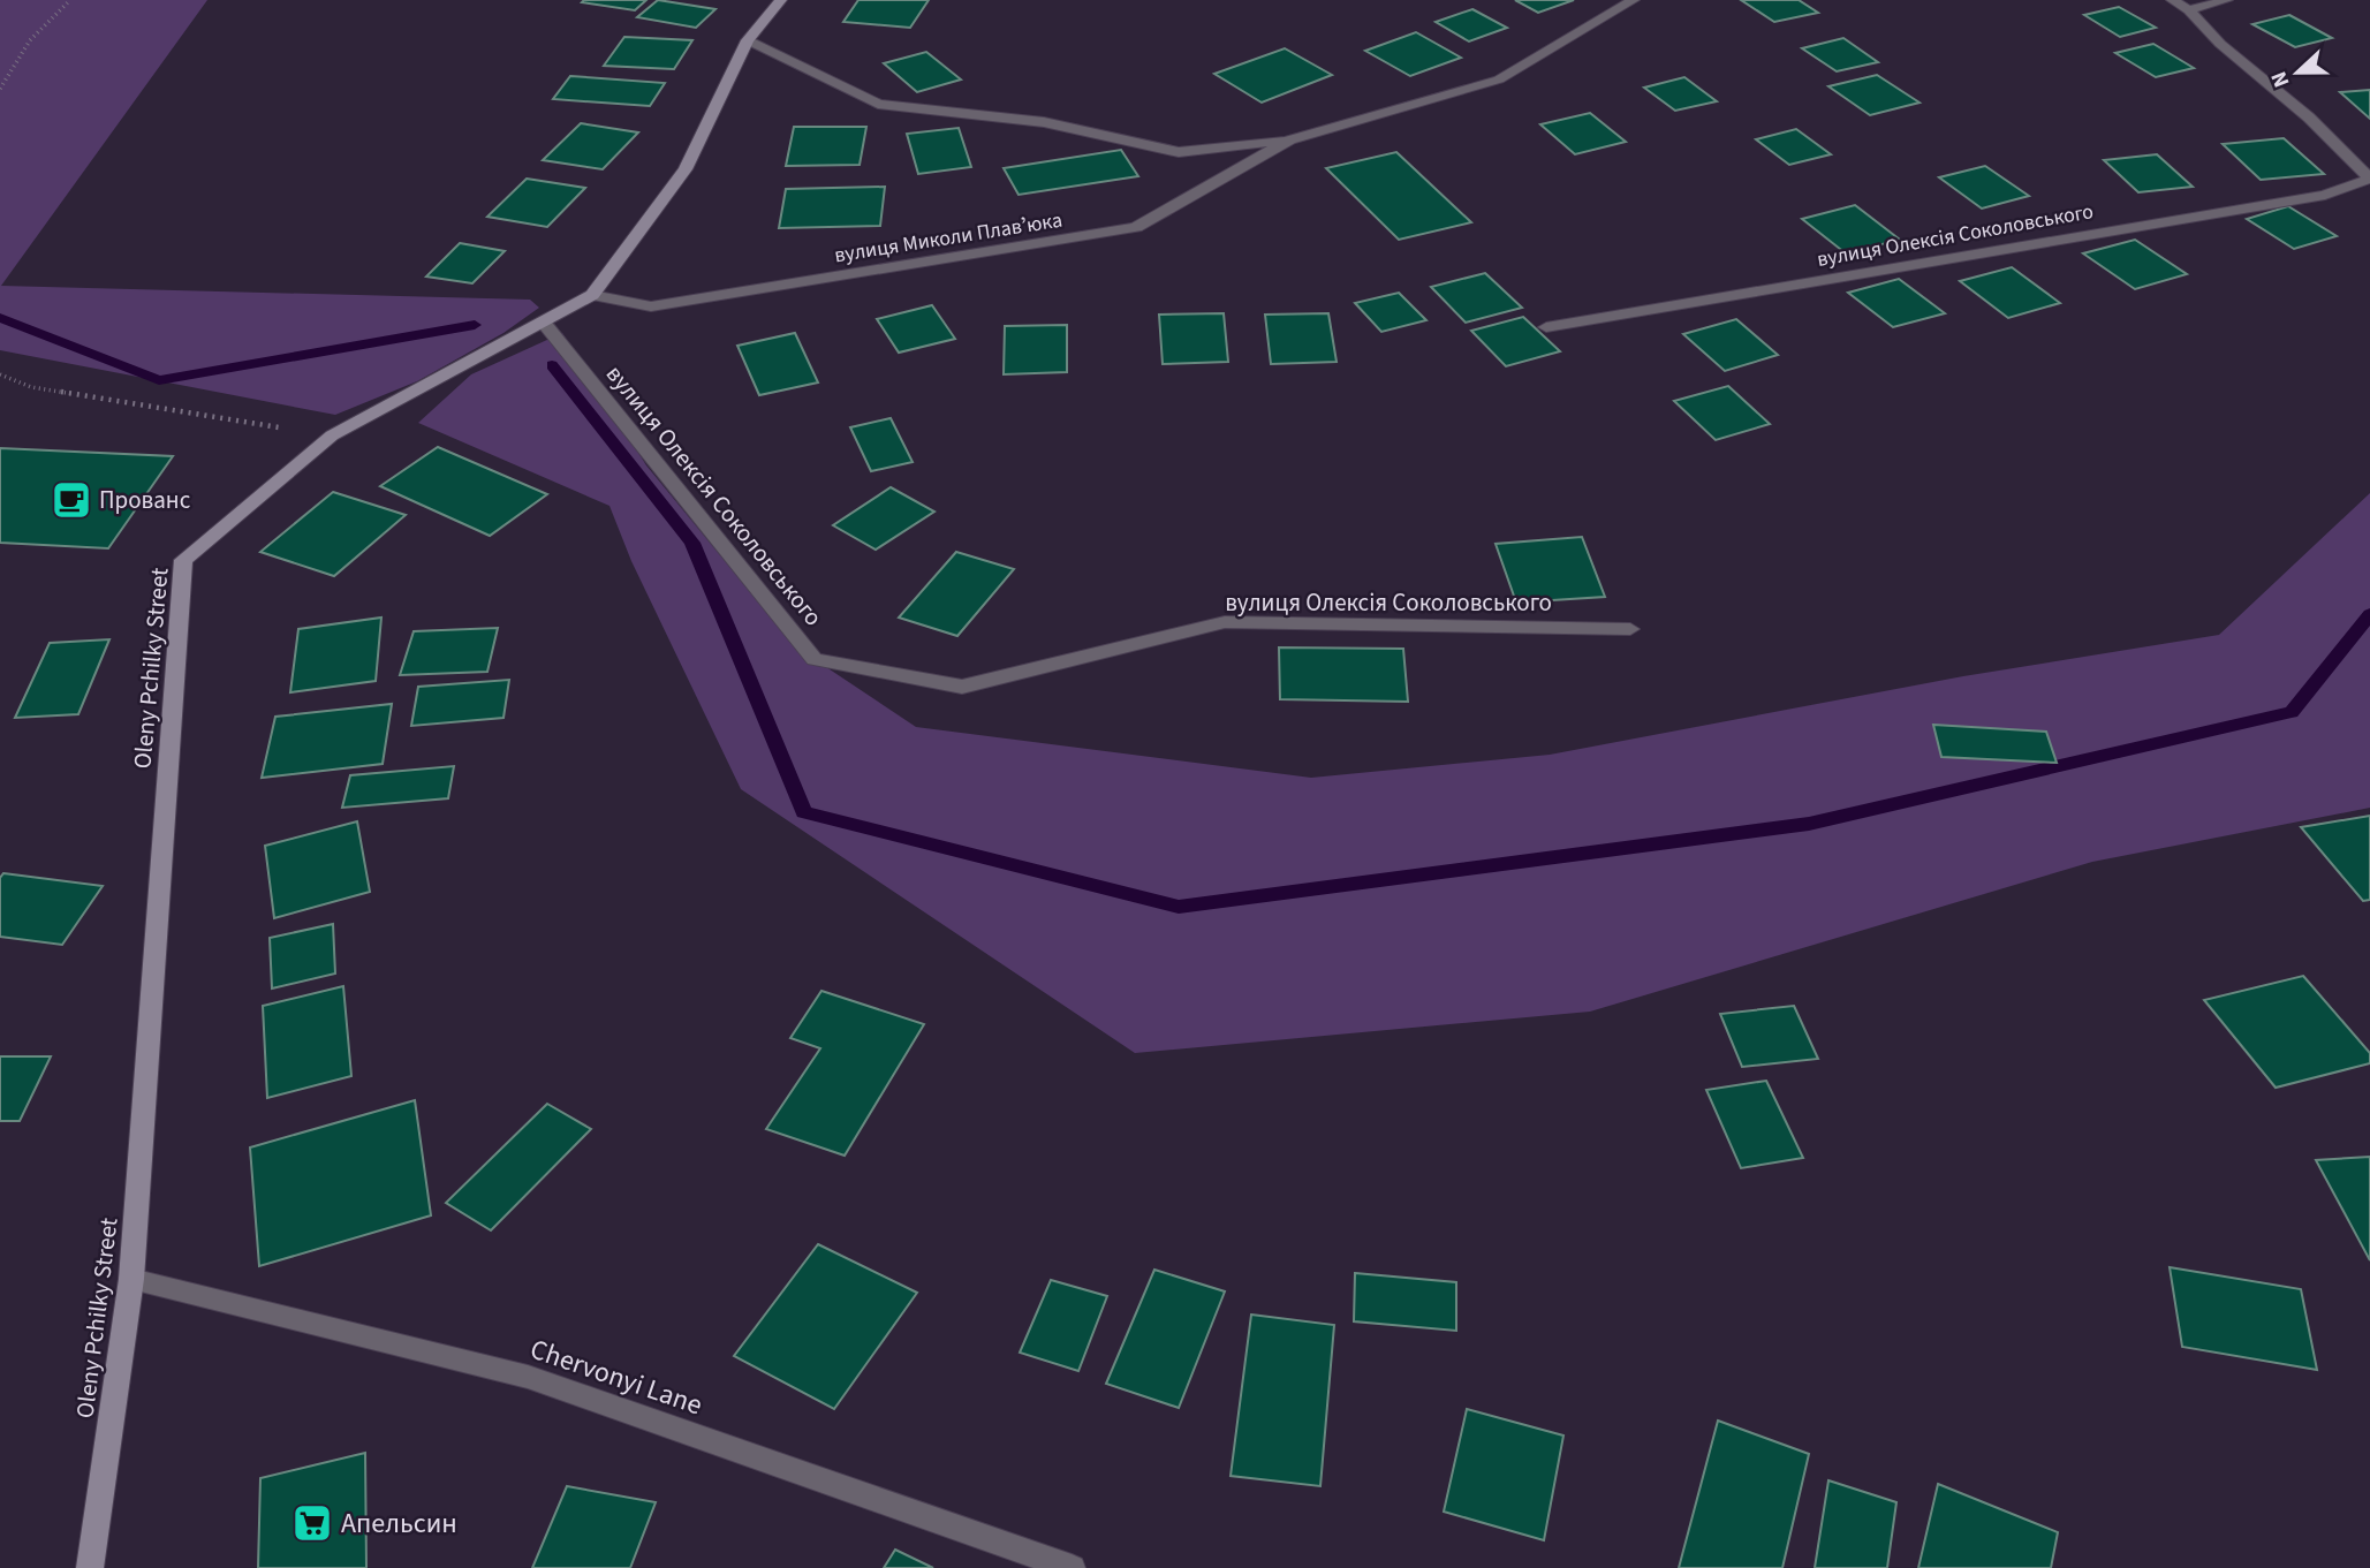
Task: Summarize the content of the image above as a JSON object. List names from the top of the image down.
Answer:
{
  "streets": {
    "street": [
      "вулиця Олексія Соколовського",
      "вулиця Миколи Плавʼюка",
      "Oleny Pchilky Street",
      "Chervonyi Lane"
    ]
  },
  "crossings": [
    ["вулиця Олексія Соколовського", "Oleny Pchilky Street"],
    ["вулиця Миколи Плавʼюка", "Oleny Pchilky Street"],
    ["Oleny Pchilky Street", "Chervonyi Lane"]
  ],
  "places": {
    "cafe": ["Прованс"],
    "supermarket": ["Апельсин"]
  },
  "north": "left"
}
